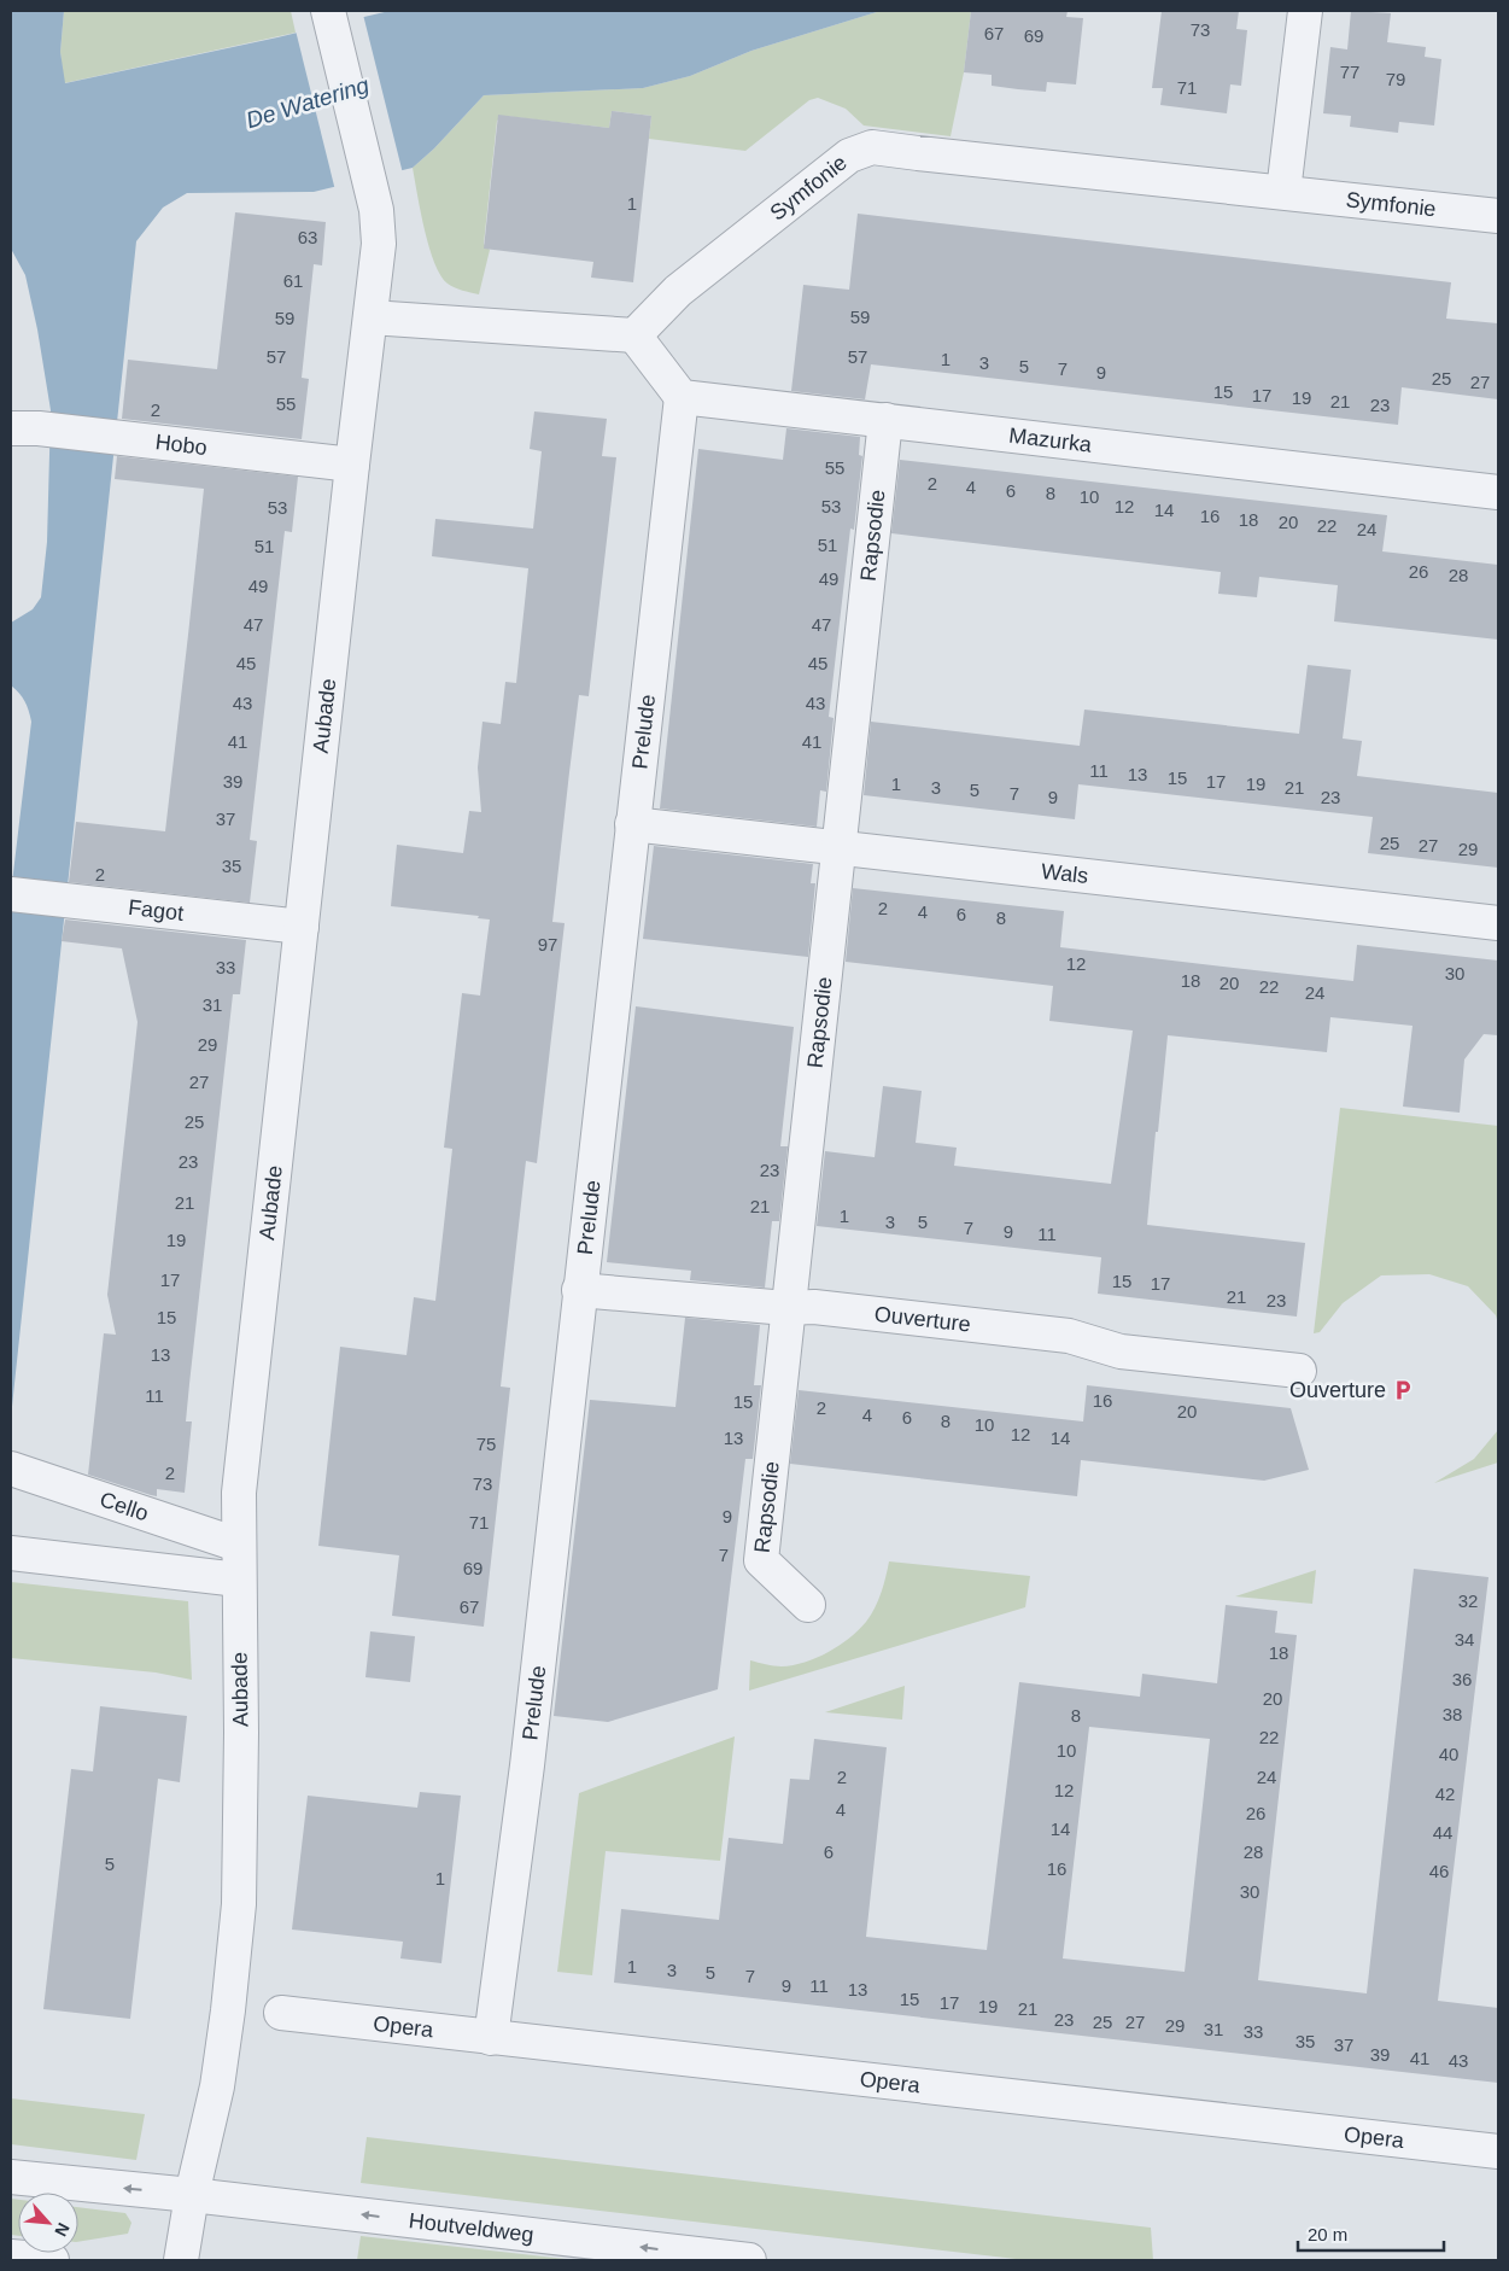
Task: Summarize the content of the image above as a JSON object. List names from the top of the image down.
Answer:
{
  "streets": {
    "street": [
      "Symfonie",
      "Mazurka",
      "Hobo",
      "Rapsodie",
      "Aubade",
      "Prelude",
      "Wals",
      "Fagot",
      "Ouverture",
      "Cello",
      "Opera",
      "Houtveldweg"
    ]
  },
  "crossings": [
    ["Mazurka", "Rapsodie"],
    ["Mazurka", "Prelude"],
    ["Hobo", "Aubade"],
    ["Rapsodie", "Wals"],
    ["Rapsodie", "Ouverture"],
    ["Aubade", "Fagot"],
    ["Aubade", "Cello"],
    ["Aubade", "Houtveldweg"],
    ["Prelude", "Wals"],
    ["Prelude", "Ouverture"],
    ["Prelude", "Opera"]
  ],
  "one_way": ["Houtveldweg"],
  "water": ["De Watering"],
  "places": {
    "parking": ["Ouverture"]
  },
  "house_numbers": [
    "73",
    "67",
    "69",
    "77",
    "79",
    "71",
    "1",
    "63",
    "61",
    "59",
    "59",
    "57",
    "57",
    "1",
    "3",
    "5",
    "7",
    "9",
    "25",
    "27",
    "15",
    "17",
    "19",
    "21",
    "55",
    "23",
    "2",
    "55",
    "2",
    "4",
    "6",
    "8",
    "10",
    "53",
    "12",
    "53",
    "14",
    "16",
    "18",
    "20",
    "22",
    "24",
    "51",
    "51",
    "26",
    "28",
    "49",
    "49",
    "47",
    "47",
    "45",
    "45",
    "43",
    "43",
    "41",
    "41",
    "11",
    "13",
    "15",
    "39",
    "17",
    "1",
    "19",
    "3",
    "21",
    "5",
    "7",
    "9",
    "23",
    "37",
    "25",
    "27",
    "29",
    "35",
    "2",
    "2",
    "4",
    "6",
    "8",
    "97",
    "12",
    "33",
    "30",
    "18",
    "20",
    "22",
    "24",
    "31",
    "29",
    "27",
    "25",
    "23",
    "23",
    "21",
    "21",
    "1",
    "3",
    "5",
    "7",
    "9",
    "11",
    "19",
    "17",
    "15",
    "17",
    "21",
    "23",
    "15",
    "13",
    "11",
    "16",
    "15",
    "2",
    "20",
    "4",
    "6",
    "8",
    "10",
    "12",
    "13",
    "14",
    "75",
    "2",
    "73",
    "9",
    "71",
    "7",
    "69",
    "32",
    "67",
    "34",
    "18",
    "36",
    "20",
    "38",
    "8",
    "22",
    "10",
    "40",
    "2",
    "24",
    "12",
    "42",
    "4",
    "26",
    "14",
    "44",
    "6",
    "28",
    "5",
    "16",
    "46",
    "1",
    "30",
    "1",
    "3",
    "5",
    "7",
    "9",
    "11",
    "13",
    "15",
    "17",
    "19",
    "21",
    "23",
    "25",
    "27",
    "29",
    "31",
    "33",
    "35",
    "37",
    "39",
    "41",
    "43"
  ],
  "scale_bar": "20 m",
  "north": "bottom right"
}
